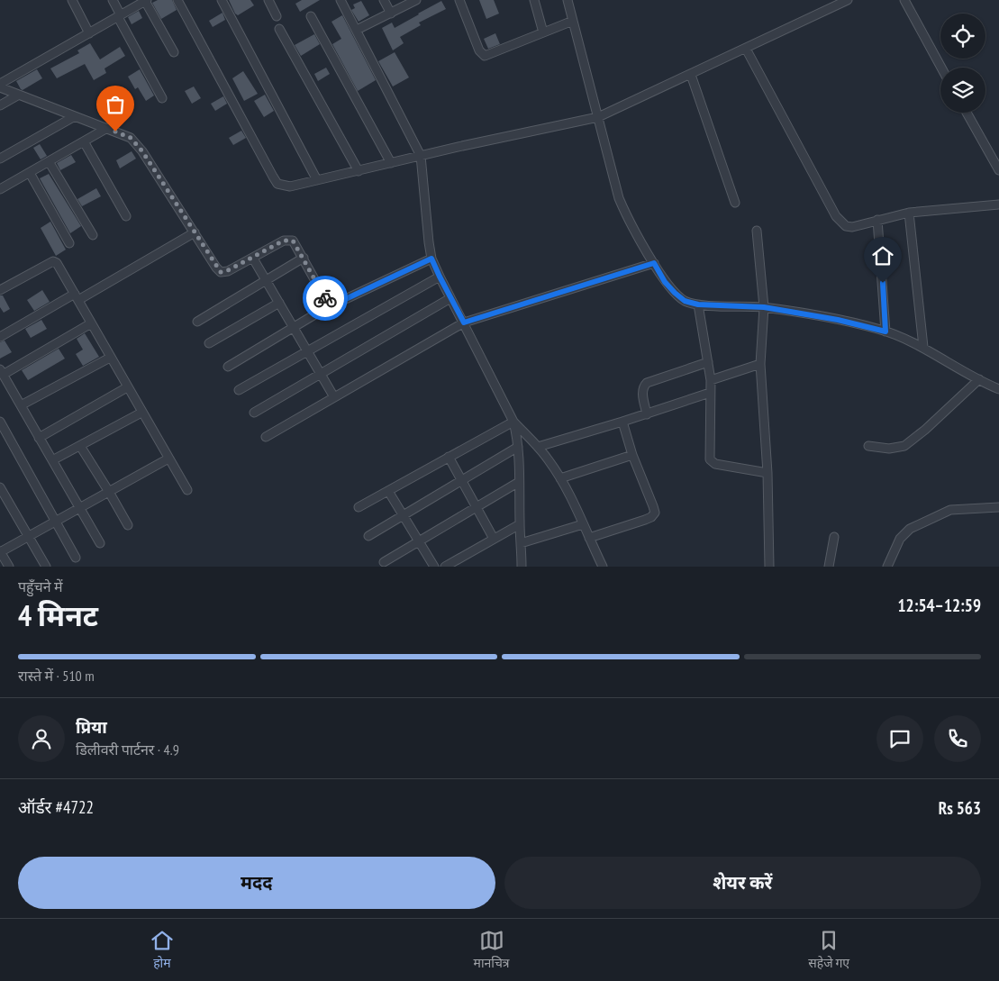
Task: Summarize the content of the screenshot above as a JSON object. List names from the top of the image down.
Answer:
{
  "page": {
    "heading": ["4 मिनट", "पहुँचने में", "12:54–12:59"],
    "panel": [
      "प्रिया",
      "डिलीवरी पार्टनर · 4.9",
      "ऑर्डर #4722",
      "Rs 563"
    ],
    "bar": "रास्ते में · 510 m",
    "buttons": ["मदद", "शेयर करें"],
    "tabs": ["होम", "मानचित्र", "सहेजे गए"]
  }
}
